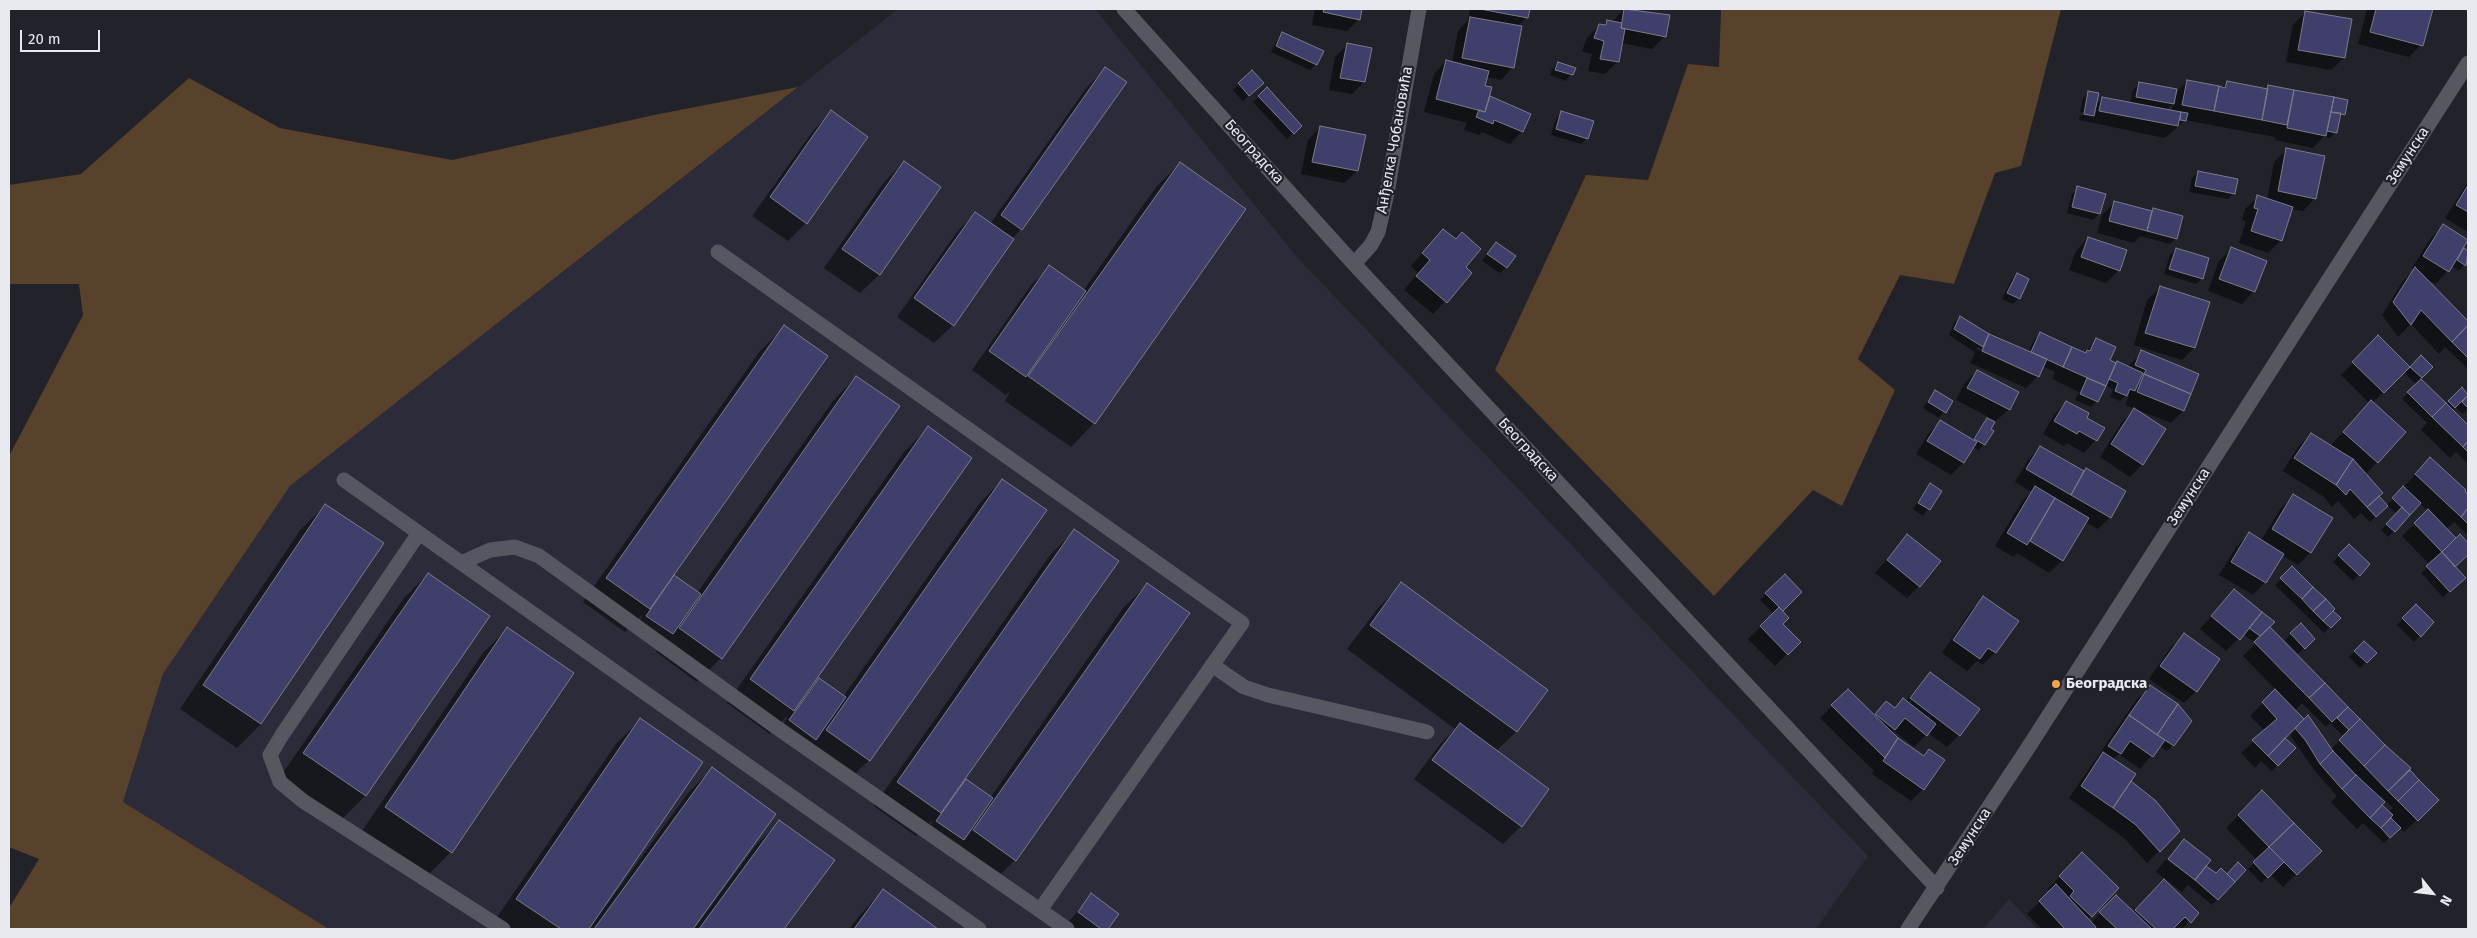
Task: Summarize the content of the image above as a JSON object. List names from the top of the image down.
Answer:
{
  "streets": {
    "street": ["Анђелка Чобановића", "Београдска", "Земунска"]
  },
  "crossings": [
    ["Анђелка Чобановића", "Београдска"],
    ["Београдска", "Земунска"]
  ],
  "places": ["Београдска"],
  "scale_bar": "20 m",
  "north": "bottom right"
}
